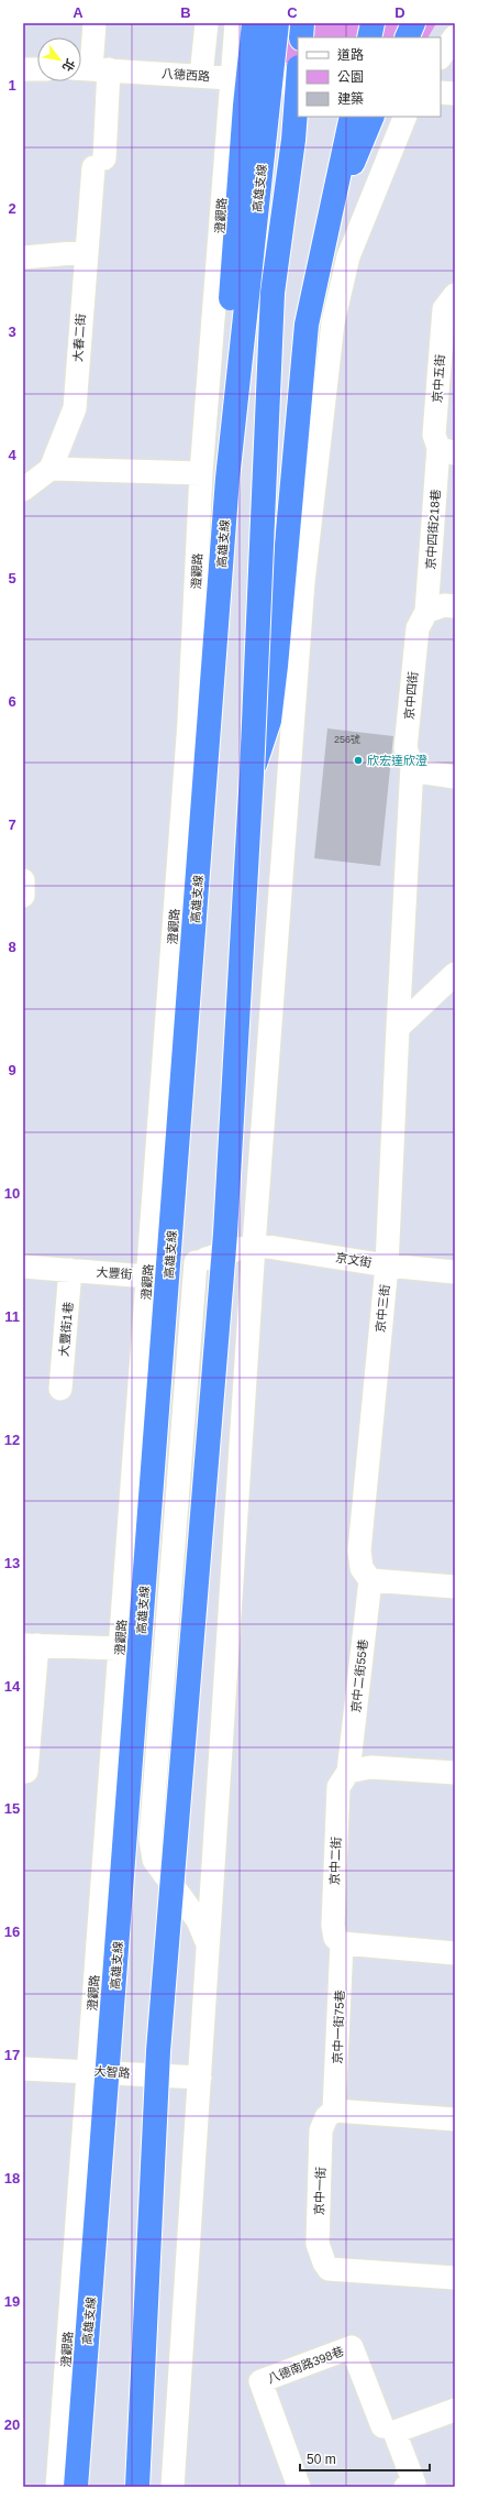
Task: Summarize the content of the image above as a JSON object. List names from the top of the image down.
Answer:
{
  "streets": {
    "highway": ["高雄支線"],
    "street": [
      "八德西路",
      "澄觀路",
      "大春二街",
      "京中五街",
      "京中四街218巷",
      "京中四街",
      "京文街",
      "大豐街",
      "京中三街",
      "大豐街1巷",
      "京中二街55巷",
      "京中二街",
      "京中一街75巷",
      "大智路",
      "京中一街",
      "八德南路398巷"
    ]
  },
  "crossings": [
    ["八德西路", "澄觀路"],
    ["八德西路", "大春二街"],
    ["澄觀路", "大豐街"],
    ["澄觀路", "大智路"],
    ["京中五街", "京中四街218巷"],
    ["京中四街218巷", "京中四街"],
    ["京中四街", "京中三街"],
    ["京文街", "大豐街"],
    ["京文街", "京中三街"],
    ["大豐街", "大豐街1巷"],
    ["京中三街", "京中二街55巷"],
    ["京中二街55巷", "京中二街"],
    ["京中二街", "京中一街75巷"],
    ["京中一街75巷", "京中一街"]
  ],
  "places": ["欣宏達欣澄"],
  "house_numbers": ["256號"],
  "legend": ["道路", "公園", "建築"],
  "scale_bar": "50 m",
  "north": "bottom right",
  "grid": {
    "columns": [
      "A",
      "B",
      "C",
      "D"
    ],
    "rows": [
      "1",
      "2",
      "3",
      "4",
      "5",
      "6",
      "7",
      "8",
      "9",
      "10",
      "11",
      "12",
      "13",
      "14",
      "15",
      "16",
      "17",
      "18",
      "19",
      "20"
    ]
  }
}
